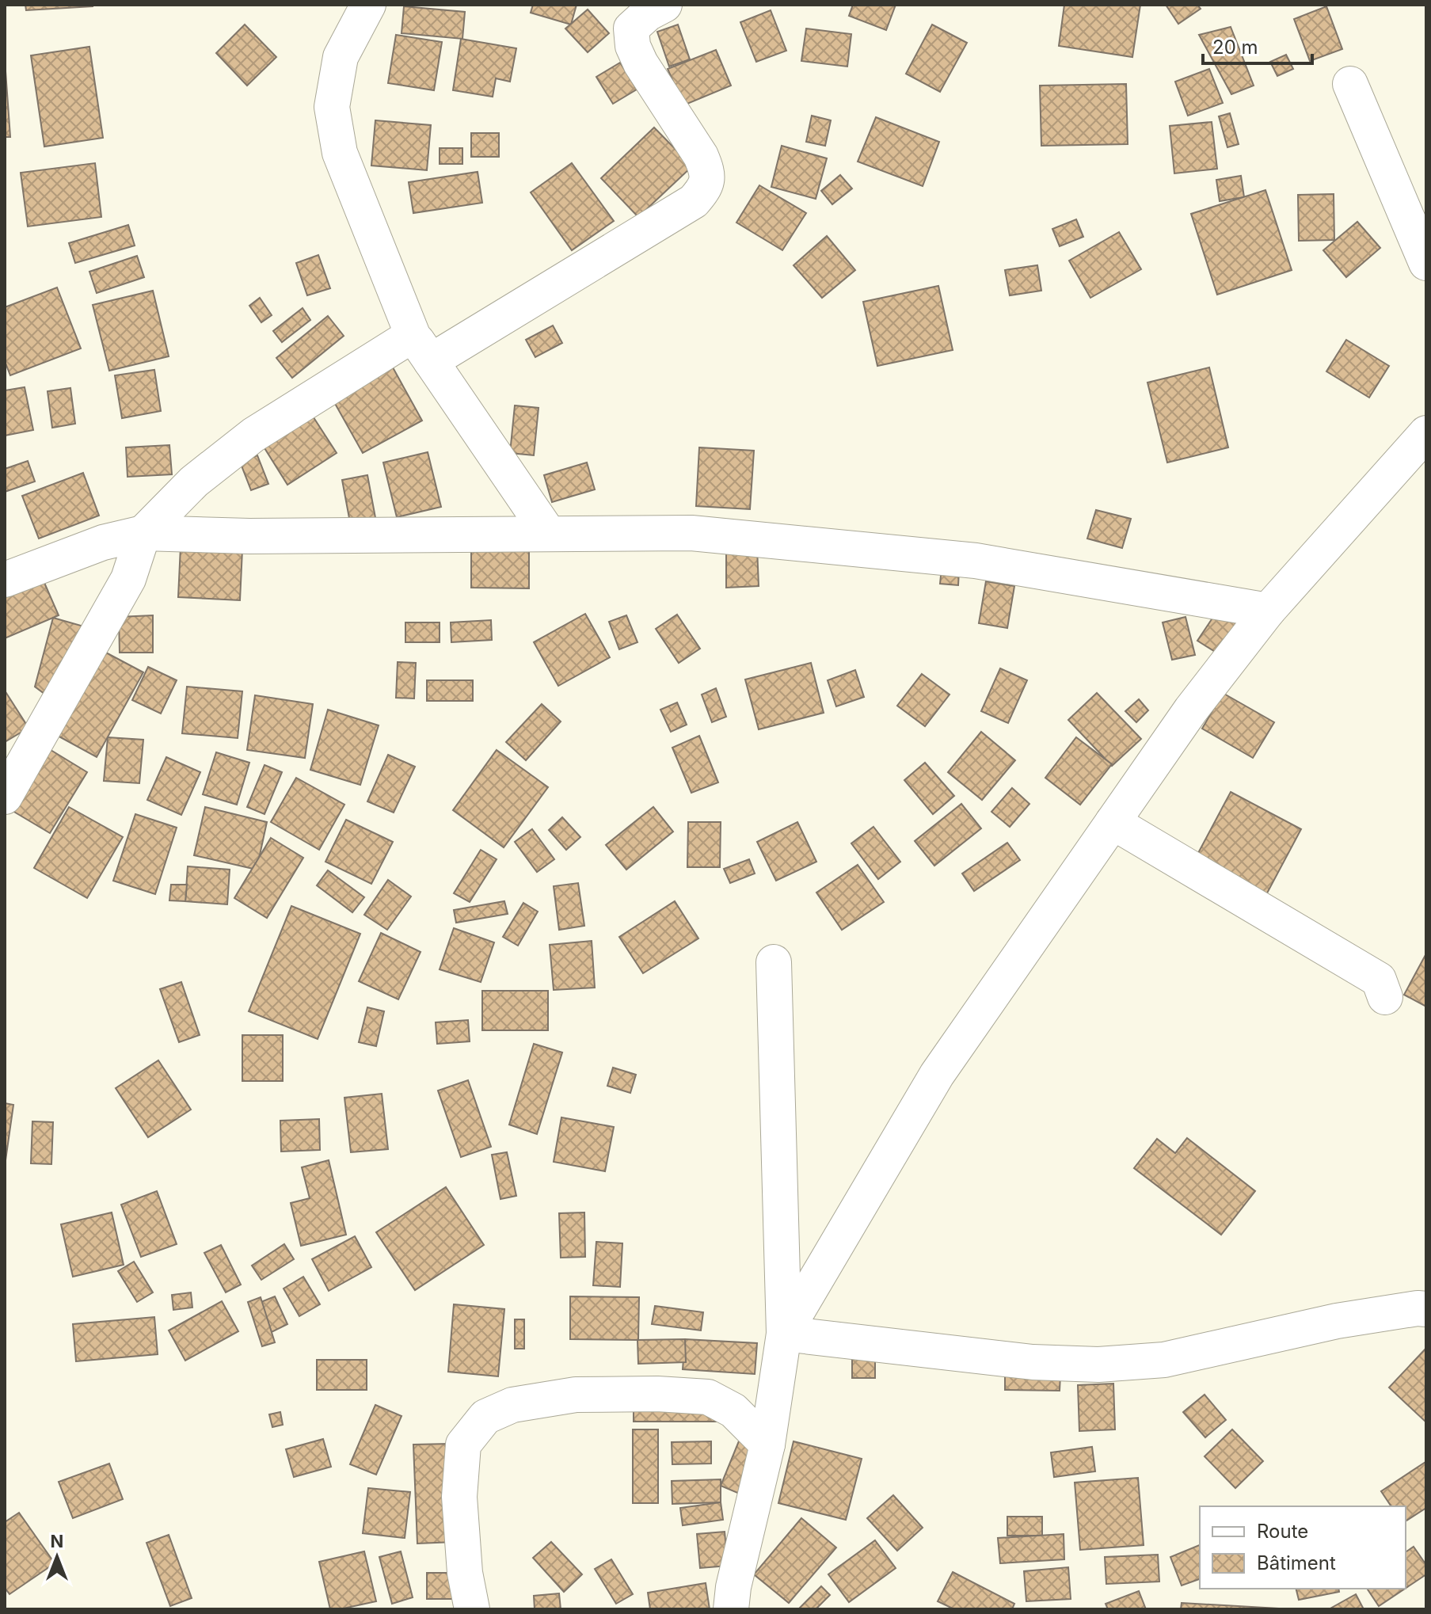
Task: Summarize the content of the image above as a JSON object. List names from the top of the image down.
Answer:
{
  "legend": ["Route", "Bâtiment"],
  "scale_bar": "20 m",
  "north": "top"
}
